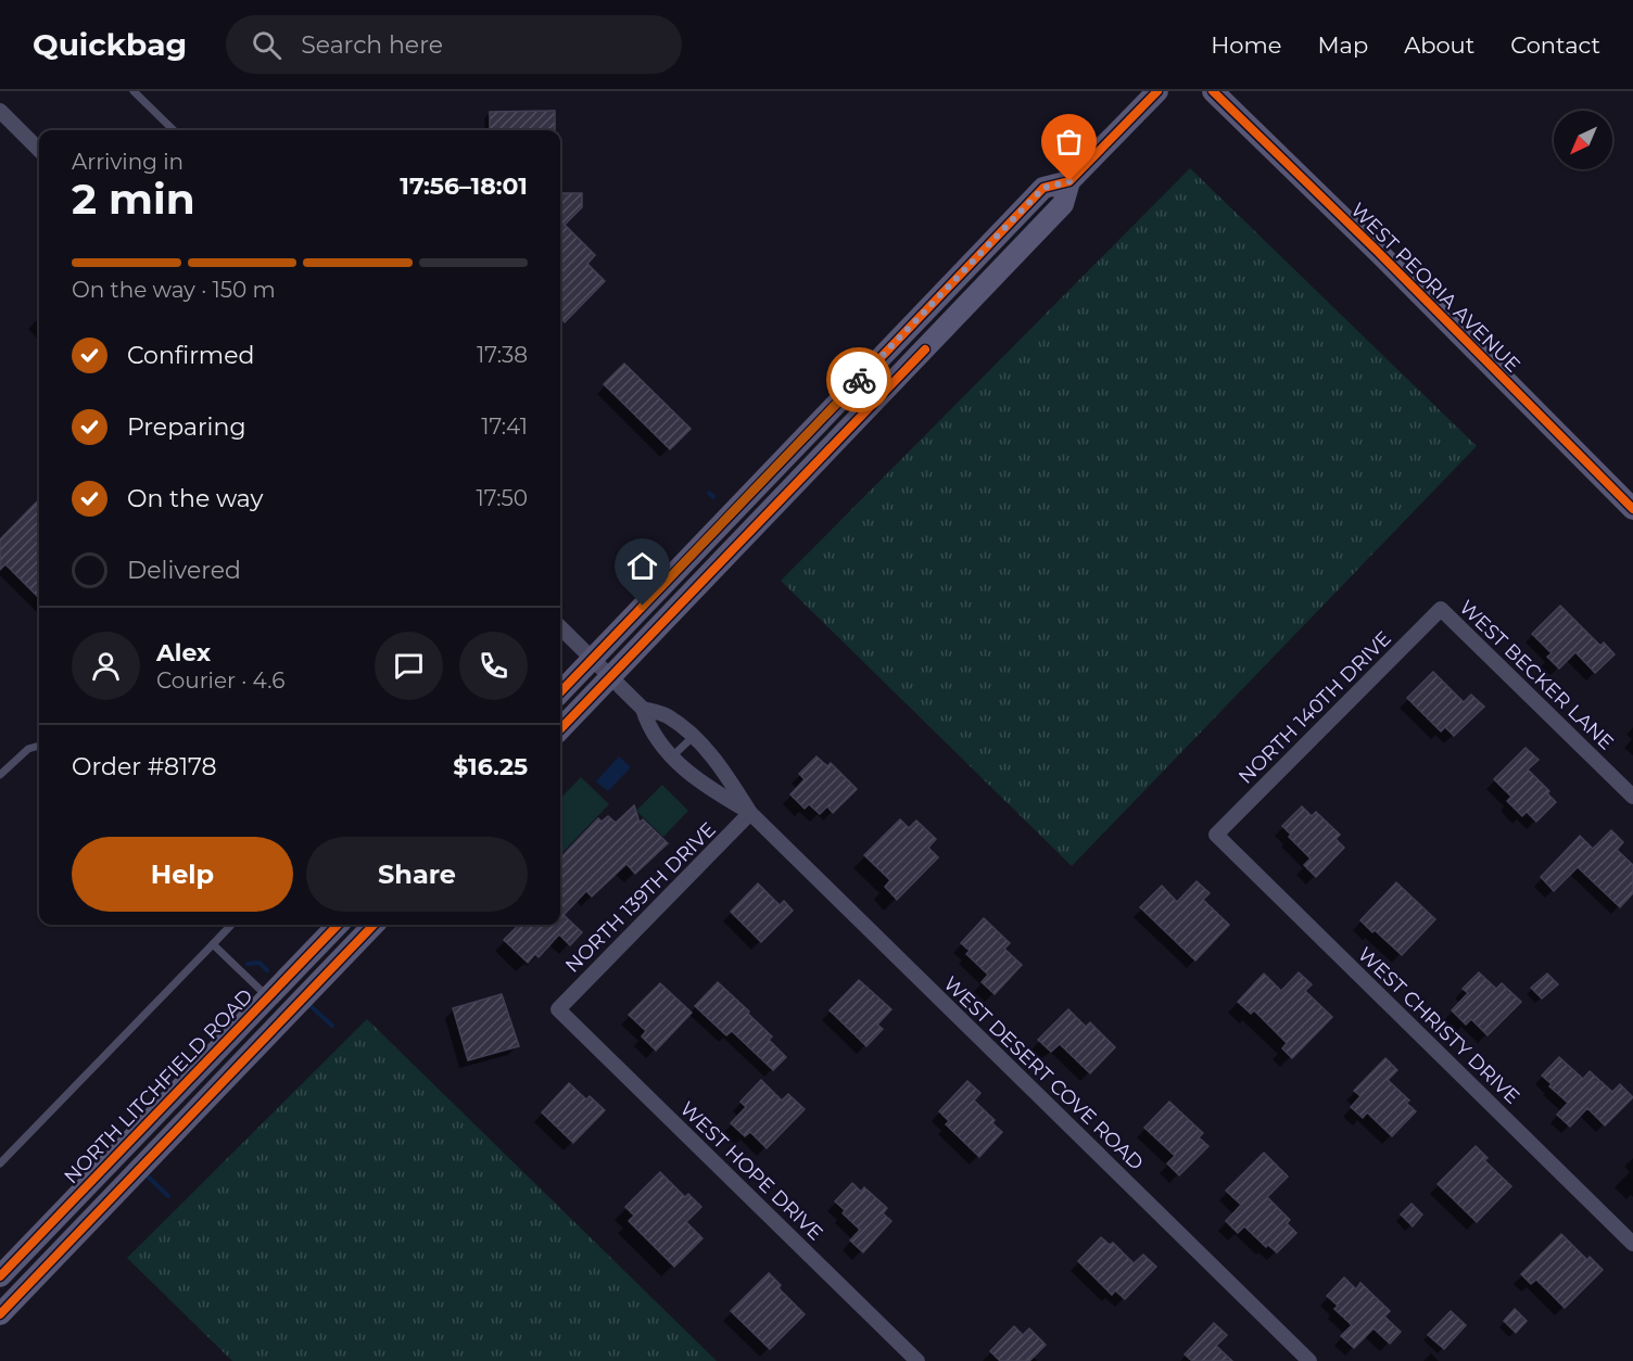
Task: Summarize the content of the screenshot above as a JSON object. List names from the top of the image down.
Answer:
{
  "streets": {
    "main road": ["WEST PEORIA AVENUE", "NORTH LITCHFIELD ROAD"],
    "street": [
      "WEST BECKER LANE",
      "NORTH 140TH DRIVE",
      "NORTH 139TH DRIVE",
      "WEST CHRISTY DRIVE",
      "WEST DESERT COVE ROAD",
      "WEST HOPE DRIVE"
    ]
  },
  "crossings": [
    ["WEST BECKER LANE", "NORTH 140TH DRIVE"],
    ["NORTH 140TH DRIVE", "WEST CHRISTY DRIVE"],
    ["NORTH 139TH DRIVE", "WEST DESERT COVE ROAD"],
    ["NORTH 139TH DRIVE", "WEST HOPE DRIVE"]
  ],
  "north": "bottom left",
  "page": {
    "header": "Quickbag",
    "search": "Search here",
    "nav": [
      "Home",
      "Map",
      "About",
      "Contact"
    ],
    "heading": ["2 min", "Arriving in", "17:56–18:01"],
    "panel": [
      "Alex",
      "Courier · 4.6",
      "Order #8178",
      "$16.25"
    ],
    "bar": "On the way · 150 m",
    "list": [
      ["Confirmed", "17:38"],
      ["Preparing", "17:41"],
      ["On the way", "17:50"],
      "Delivered"
    ],
    "buttons": ["Help", "Share"]
  }
}
